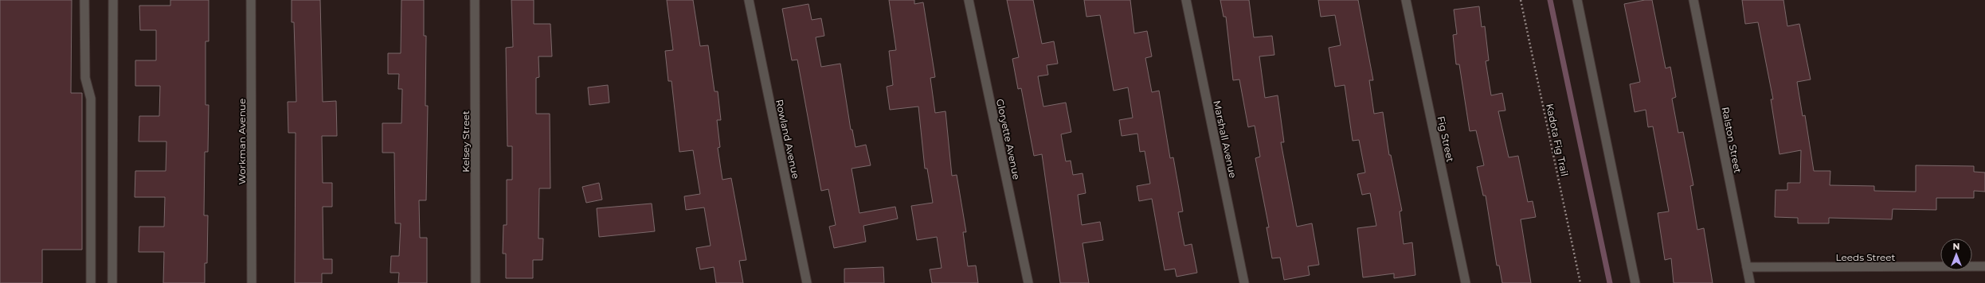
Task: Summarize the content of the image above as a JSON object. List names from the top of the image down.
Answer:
{
  "streets": {
    "street": [
      "Rowland Avenue",
      "Gloryette Avenue",
      "Marshall Avenue",
      "Fig Street",
      "Ralston Street",
      "Workman Avenue",
      "Kelsey Street",
      "Leeds Street"
    ],
    "path": ["Kadota Fig Trail"]
  },
  "crossings": [
    ["Ralston Street", "Leeds Street"]
  ],
  "north": "top"
}
